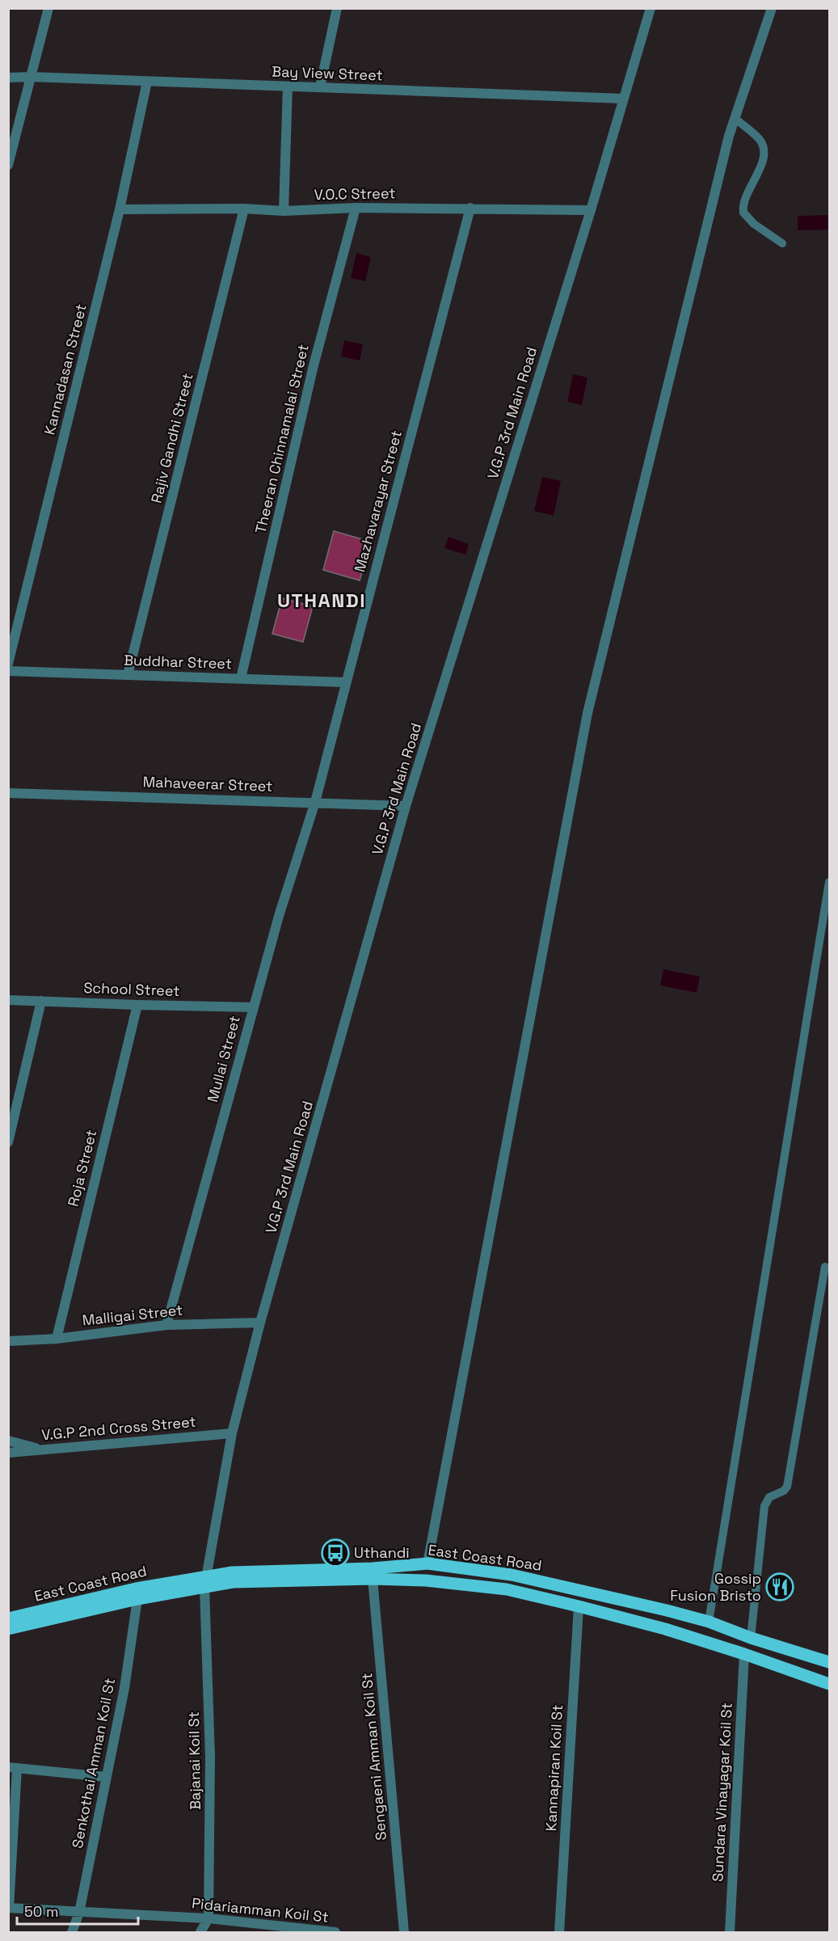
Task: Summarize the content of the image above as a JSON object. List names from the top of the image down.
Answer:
{
  "streets": {
    "main road": ["East Coast Road"],
    "street": [
      "Bay View Street",
      "V.O.C Street",
      "Kannadasan Street",
      "V.G.P 3rd Main Road",
      "Rajiv Gandhi Street",
      "Theeran Chinnamalai Street",
      "Mazhavarayar Street",
      "Buddhar Street",
      "Mahaveerar Street",
      "School Street",
      "Mullai Street",
      "Roja Street",
      "Malligai Street",
      "V.G.P 2nd Cross Street",
      "Sengaeni Amman Koil St",
      "Bajanai Koil St",
      "Senkothai Amman Koil St",
      "Kannapiran Koil St",
      "Sundara Vinayagar Koil St",
      "Pidariamman Koil St"
    ]
  },
  "crossings": [
    ["Bay View Street", "Kannadasan Street"],
    ["Bay View Street", "V.G.P 3rd Main Road"],
    ["V.O.C Street", "Kannadasan Street"],
    ["V.O.C Street", "V.G.P 3rd Main Road"],
    ["V.O.C Street", "Rajiv Gandhi Street"],
    ["V.O.C Street", "Theeran Chinnamalai Street"],
    ["V.O.C Street", "Mazhavarayar Street"],
    ["V.G.P 3rd Main Road", "Mahaveerar Street"],
    ["V.G.P 3rd Main Road", "Malligai Street"],
    ["V.G.P 3rd Main Road", "V.G.P 2nd Cross Street"],
    ["V.G.P 3rd Main Road", "East Coast Road"],
    ["V.G.P 3rd Main Road", "Bajanai Koil St"],
    ["Rajiv Gandhi Street", "Buddhar Street"],
    ["Theeran Chinnamalai Street", "Buddhar Street"],
    ["Mazhavarayar Street", "Buddhar Street"],
    ["Mazhavarayar Street", "Mahaveerar Street"],
    ["Mazhavarayar Street", "Mullai Street"],
    ["Mahaveerar Street", "Mullai Street"],
    ["School Street", "Mullai Street"],
    ["School Street", "Roja Street"],
    ["Mullai Street", "Malligai Street"],
    ["Roja Street", "Malligai Street"],
    ["East Coast Road", "Sengaeni Amman Koil St"],
    ["East Coast Road", "Bajanai Koil St"],
    ["East Coast Road", "Senkothai Amman Koil St"],
    ["East Coast Road", "Kannapiran Koil St"],
    ["East Coast Road", "Sundara Vinayagar Koil St"],
    ["Bajanai Koil St", "Pidariamman Koil St"],
    ["Senkothai Amman Koil St", "Pidariamman Koil St"]
  ],
  "districts": ["UTHANDI"],
  "places": {
    "bus stop": ["Uthandi"],
    "restaurant": ["Gossip Fusion Bristo"]
  },
  "scale_bar": "50 m"
}
